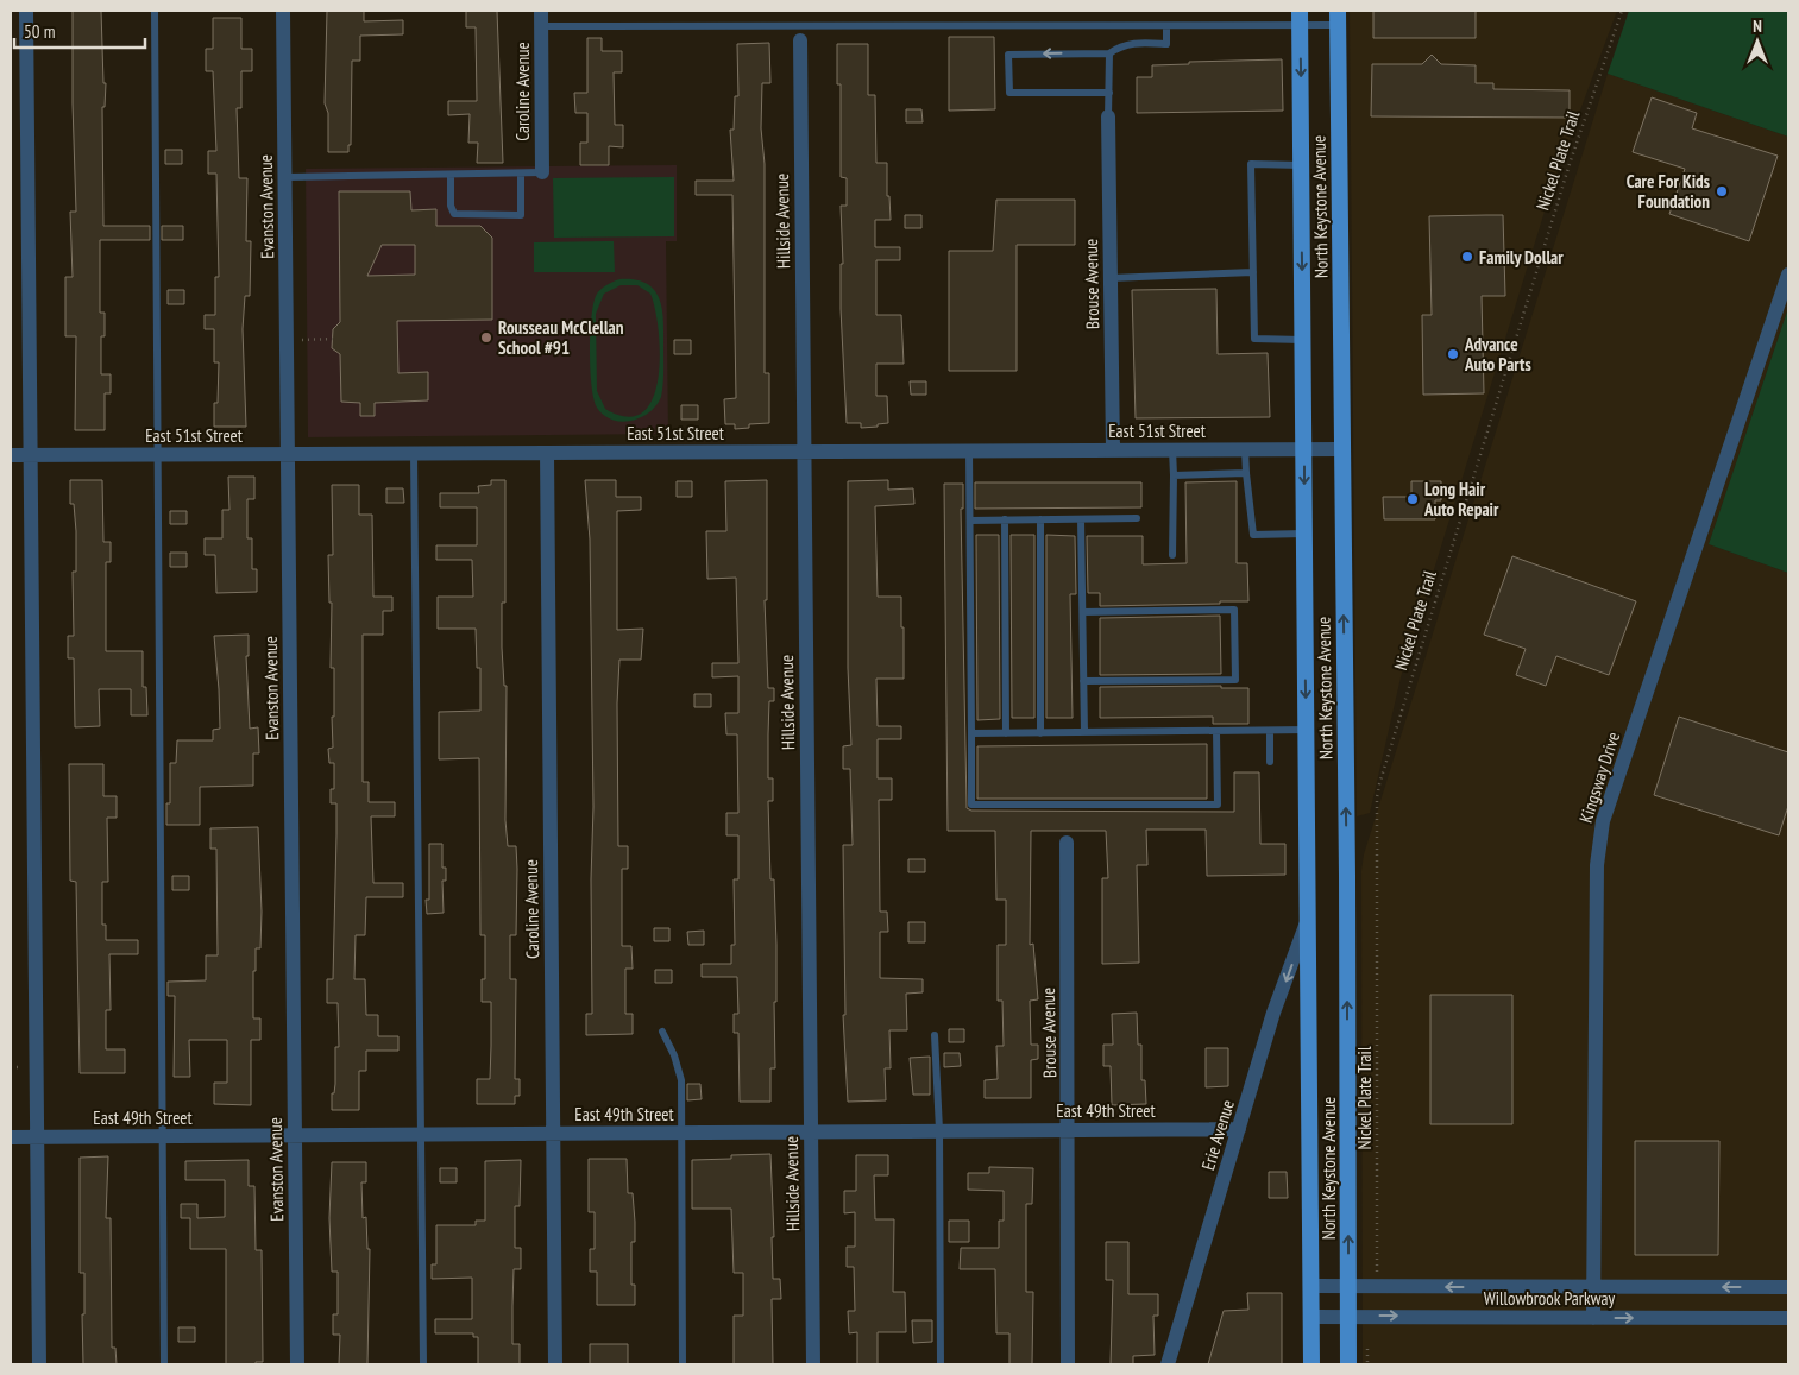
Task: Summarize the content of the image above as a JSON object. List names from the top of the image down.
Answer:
{
  "streets": {
    "main road": ["North Keystone Avenue"],
    "street": [
      "Caroline Avenue",
      "Evanston Avenue",
      "Hillside Avenue",
      "Brouse Avenue",
      "East 51st Street",
      "Kingsway Drive",
      "East 49th Street",
      "Erie Avenue",
      "Willowbrook Parkway"
    ],
    "path": ["Nickel Plate Trail"]
  },
  "crossings": [
    ["Caroline Avenue", "East 51st Street"],
    ["Caroline Avenue", "East 49th Street"],
    ["Evanston Avenue", "East 51st Street"],
    ["Evanston Avenue", "East 49th Street"],
    ["North Keystone Avenue", "East 51st Street"],
    ["North Keystone Avenue", "Erie Avenue"],
    ["North Keystone Avenue", "Willowbrook Parkway"],
    ["Hillside Avenue", "East 51st Street"],
    ["Hillside Avenue", "East 49th Street"],
    ["Brouse Avenue", "East 51st Street"],
    ["Brouse Avenue", "East 49th Street"],
    ["Kingsway Drive", "Willowbrook Parkway"],
    ["East 49th Street", "Erie Avenue"]
  ],
  "one_way": ["Erie Avenue"],
  "places": [
    "Care For Kids Foundation",
    "Family Dollar",
    "Rousseau McClellan School #91",
    "Advance Auto Parts",
    "Long Hair Auto Repair"
  ],
  "scale_bar": "50 m",
  "north": "top"
}
